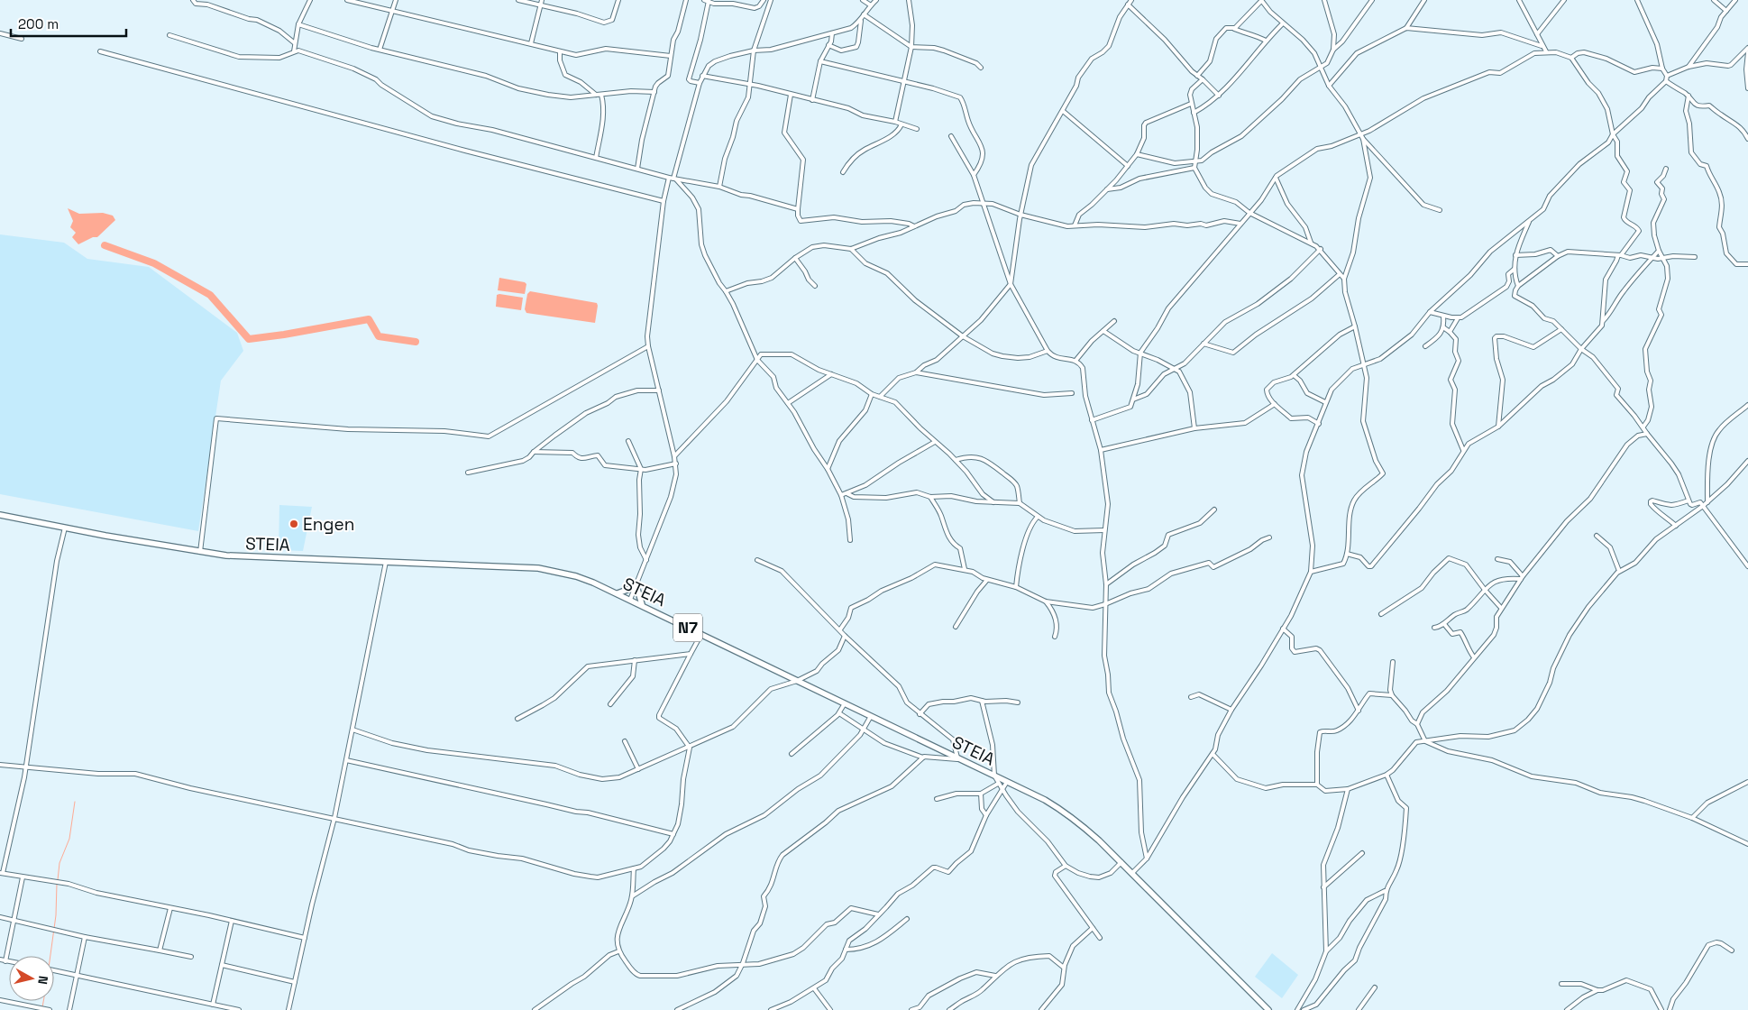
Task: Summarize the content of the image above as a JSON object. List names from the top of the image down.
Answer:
{
  "streets": {
    "main road": ["STEIA", "N7"]
  },
  "places": ["Engen"],
  "scale_bar": "200 m",
  "north": "right"
}
